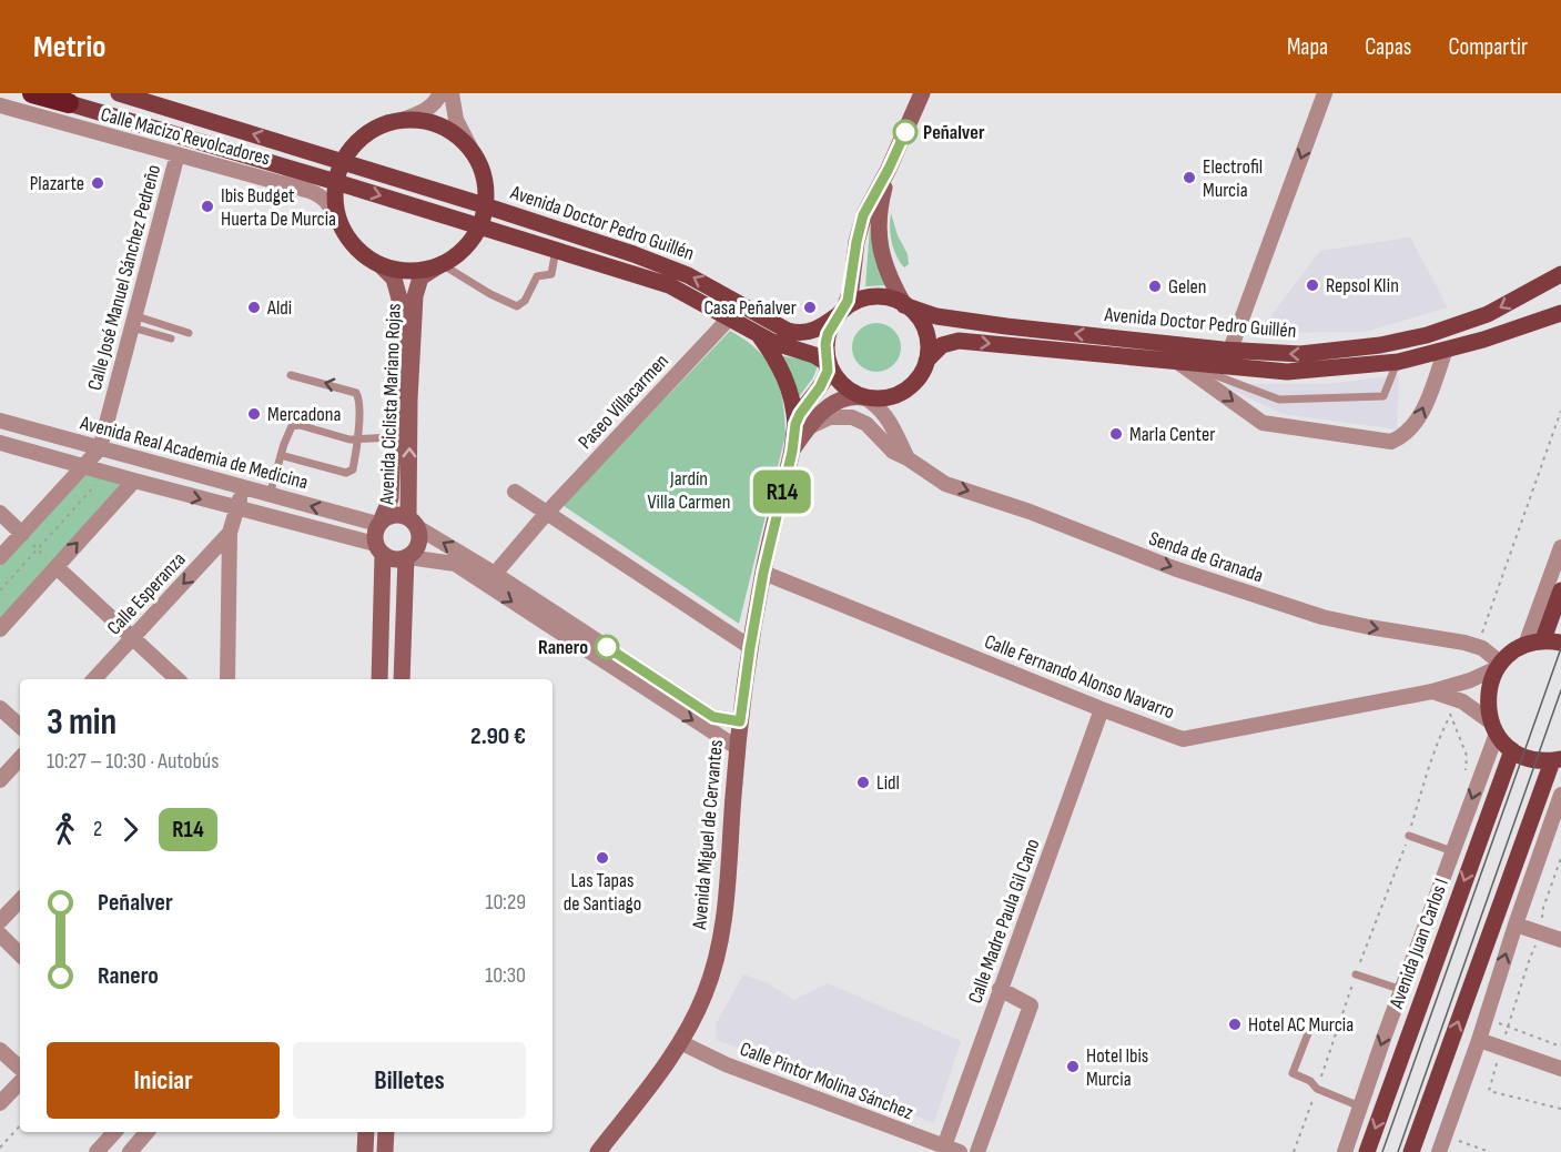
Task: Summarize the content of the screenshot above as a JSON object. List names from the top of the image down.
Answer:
{
  "streets": {
    "main road": [
      "Avenida Doctor Pedro Guillén",
      "Avenida Ciclista Mariano Rojas",
      "Avenida Miguel de Cervantes",
      "Avenida Juan Carlos I"
    ],
    "street": [
      "Calle Macizo Revolcadores",
      "Calle José Manuel Sánchez Pedreño",
      "Paseo Villacarmen",
      "Avenida Real Academia de Medicina",
      "Senda de Granada",
      "Calle Esperanza",
      "Calle Fernando Alonso Navarro",
      "Calle Madre Paula Gil Cano",
      "Calle Pintor Molina Sánchez"
    ]
  },
  "crossings": [
    ["Calle Macizo Revolcadores", "Calle José Manuel Sánchez Pedreño"],
    ["Avenida Doctor Pedro Guillén", "Paseo Villacarmen"],
    ["Avenida Doctor Pedro Guillén", "Avenida Miguel de Cervantes"],
    ["Calle José Manuel Sánchez Pedreño", "Avenida Real Academia de Medicina"],
    ["Avenida Ciclista Mariano Rojas", "Avenida Real Academia de Medicina"],
    ["Senda de Granada", "Calle Fernando Alonso Navarro"],
    ["Senda de Granada", "Avenida Miguel de Cervantes"],
    ["Calle Fernando Alonso Navarro", "Avenida Miguel de Cervantes"],
    ["Calle Fernando Alonso Navarro", "Calle Madre Paula Gil Cano"],
    ["Avenida Miguel de Cervantes", "Calle Pintor Molina Sánchez"],
    ["Calle Madre Paula Gil Cano", "Calle Pintor Molina Sánchez"]
  ],
  "one_way": ["Senda de Granada"],
  "parks": ["Jardín Villa Carmen"],
  "places": [
    "Peñalver",
    "Electrofil Murcia",
    "Plazarte",
    "Ibis Budget Huerta De Murcia",
    "Repsol Klin",
    "Gelen",
    "Aldi",
    "Casa Peñalver",
    "Mercadona",
    "Marla Center",
    "Ranero",
    "Lidl",
    "Las Tapas de Santiago",
    "Hotel AC Murcia",
    "Hotel Ibis Murcia"
  ],
  "lines": ["bus line R14"],
  "page": {
    "header": "Metrio",
    "nav": ["Mapa", "Capas", "Compartir"],
    "on_map": "R14",
    "heading": ["3 min", "10:27 – 10:30 · Autobús", "2.90 €"],
    "legs": ["2", "R14"],
    "list": [
      {
        "name": "Peñalver",
        "value": "10:29"
      },
      {
        "name": "Ranero",
        "value": "10:30"
      }
    ],
    "buttons": ["Iniciar", "Billetes"]
  }
}
